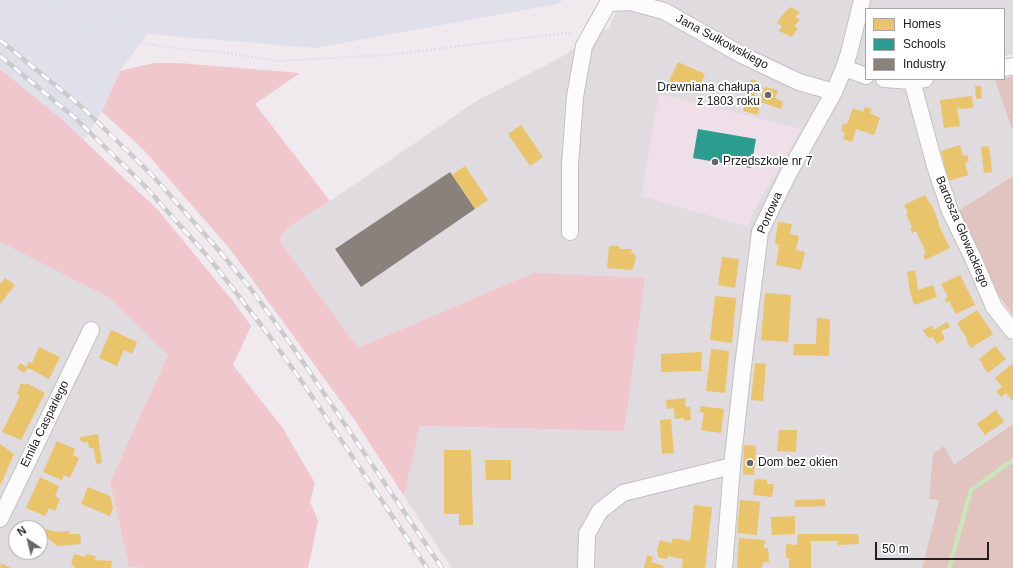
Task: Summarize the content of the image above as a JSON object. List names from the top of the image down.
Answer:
{
  "streets": {
    "street": [
      "Jana Sułkowskiego",
      "Portowa",
      "Bartosza Głowackiego",
      "Emila Caspariego"
    ]
  },
  "crossings": [
    ["Jana Sułkowskiego", "Portowa"]
  ],
  "places": ["Drewniana chałupa z 1803 roku", "Przedszkole nr 7", "Dom bez okien"],
  "legend": ["Homes", "Schools", "Industry"],
  "scale_bar": "50 m",
  "north": "top left"
}
